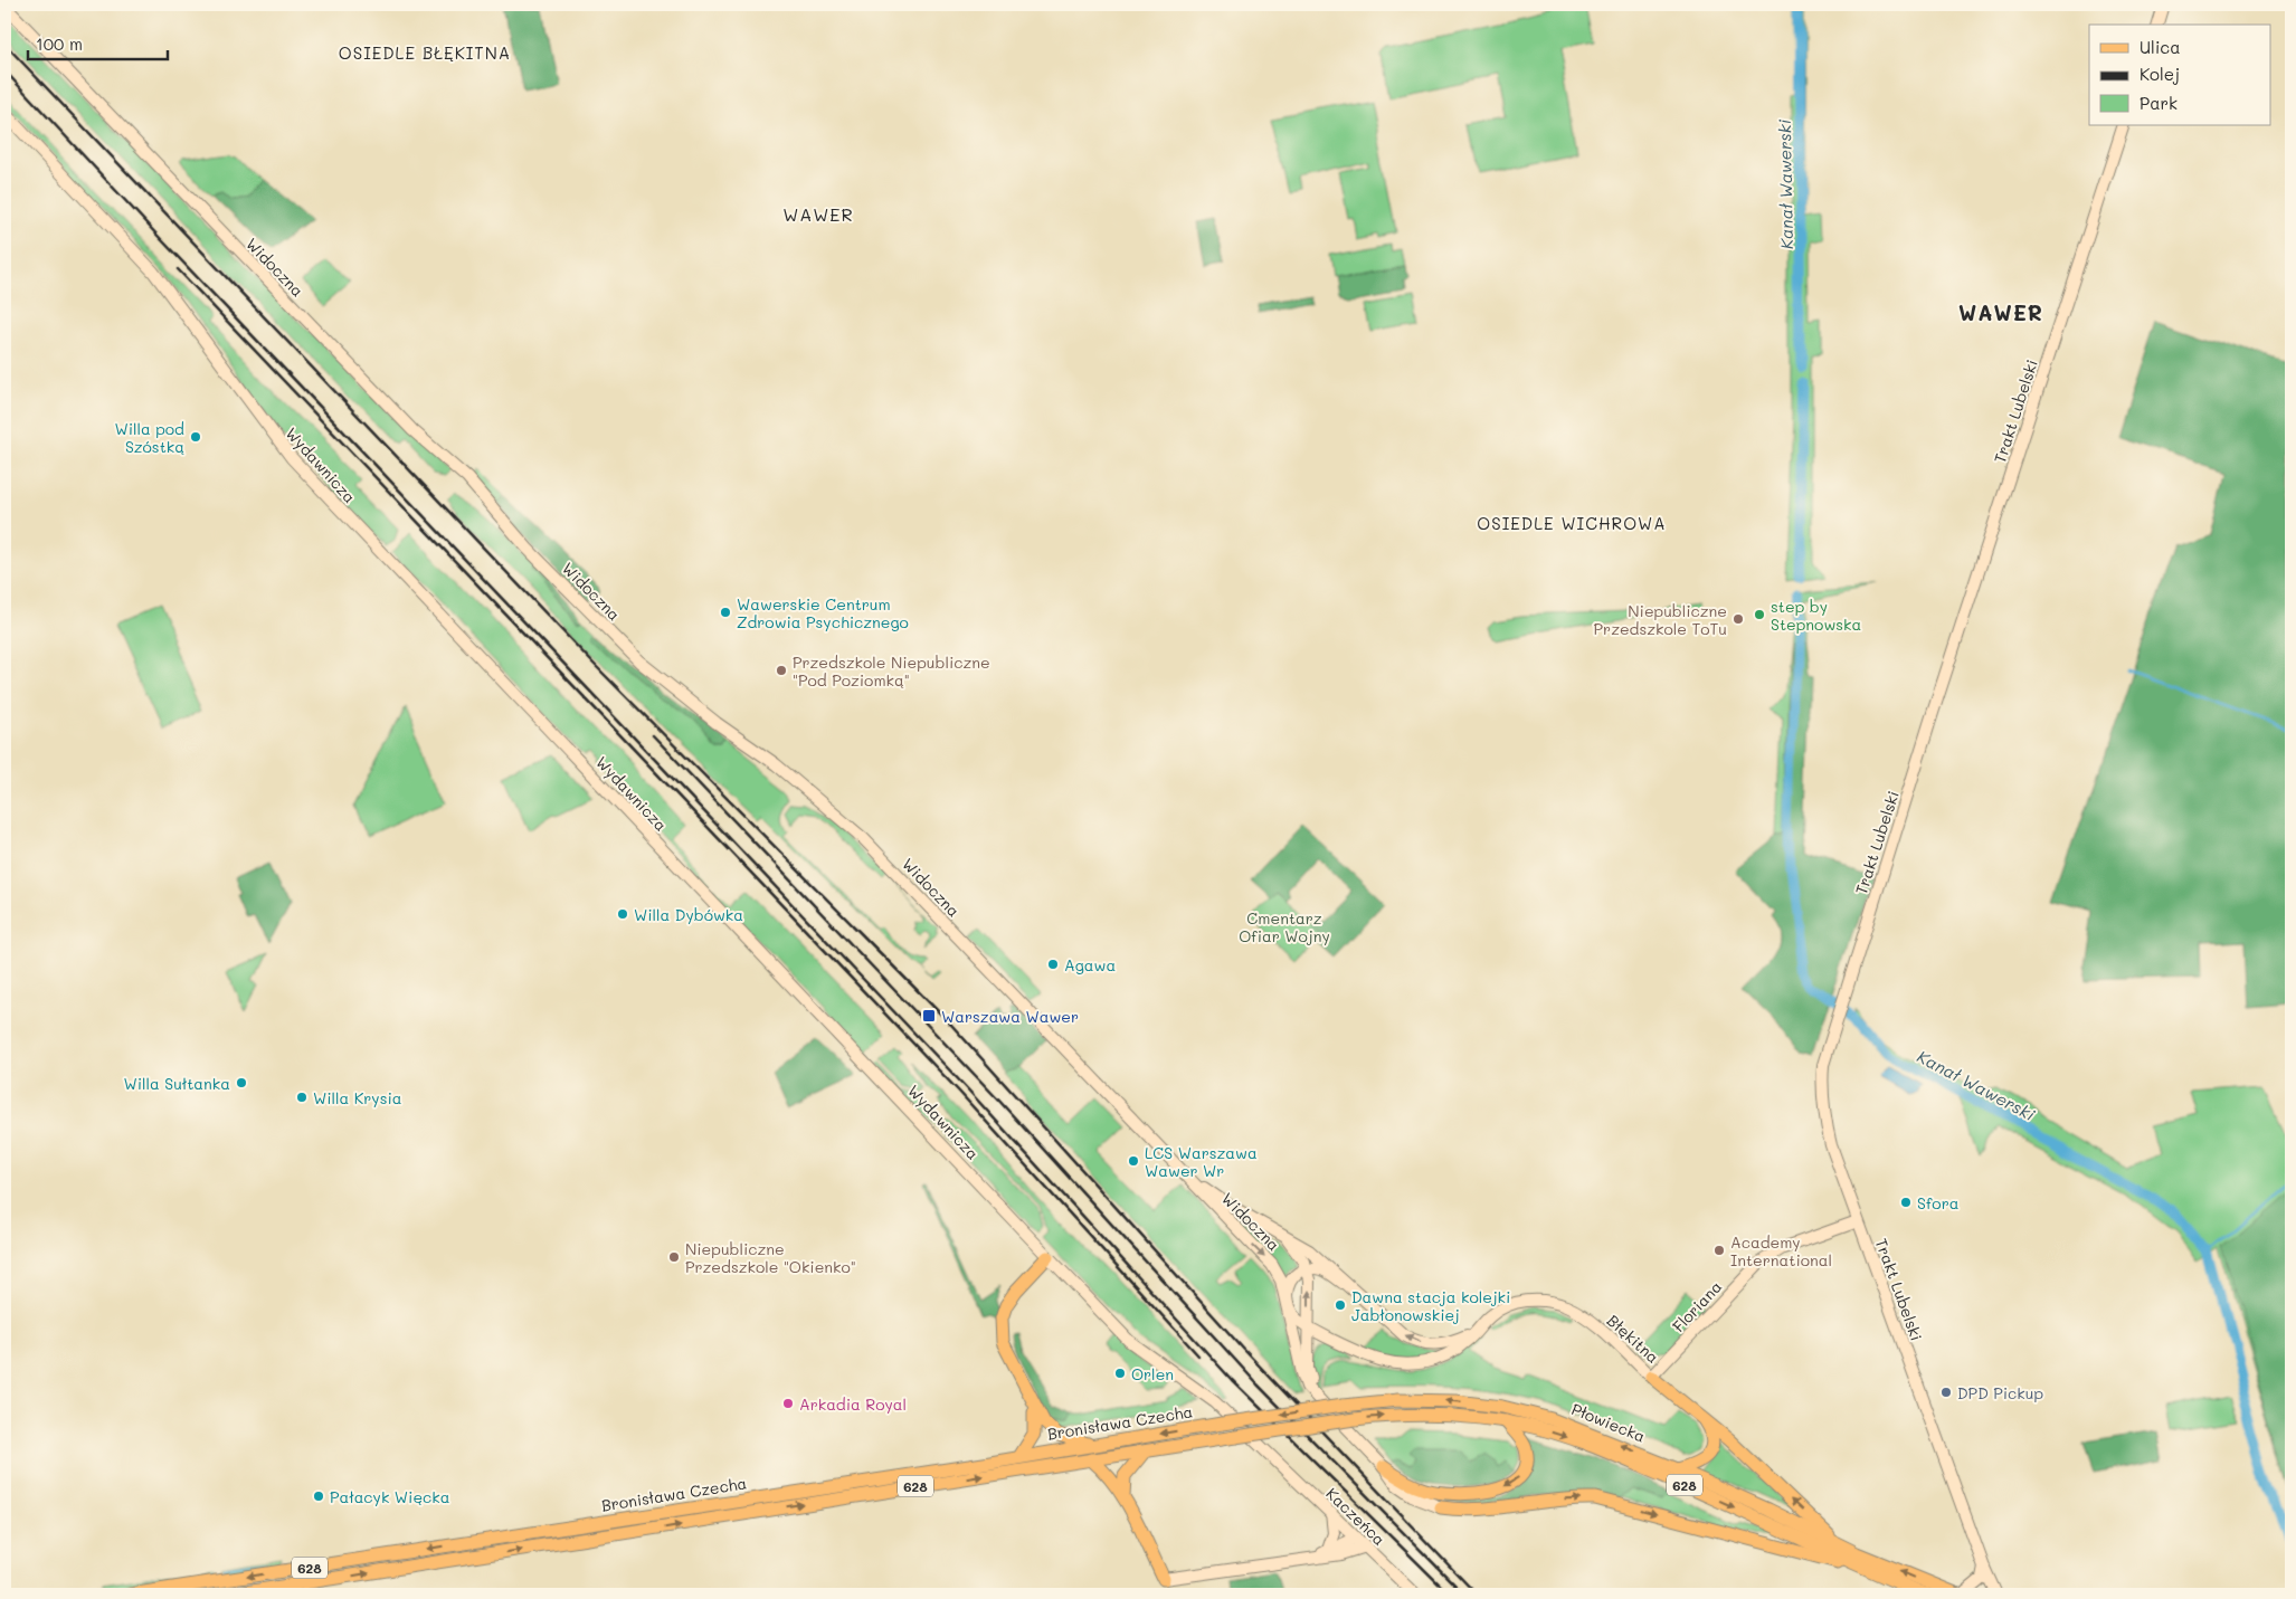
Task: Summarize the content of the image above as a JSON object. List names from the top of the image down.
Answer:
{
  "streets": {
    "main road": [
      "Widoczna",
      "Trakt Lubelski",
      "Wydawnicza",
      "Floriana",
      "Błękitna",
      "Bronisława Czecha",
      "Płowiecka",
      "628",
      "Kaczeńca"
    ]
  },
  "crossings": [
    ["Widoczna", "Błękitna"],
    ["Trakt Lubelski", "Floriana"],
    ["Wydawnicza", "Kaczeńca"],
    ["Floriana", "Błękitna"],
    ["Bronisława Czecha", "Płowiecka"]
  ],
  "districts": [
    "OSIEDLE BŁĘKITNA",
    "WAWER",
    "WAWER",
    "OSIEDLE WICHROWA"
  ],
  "water": ["Kanał Wawerski"],
  "parks": ["Cmentarz Ofiar Wojny"],
  "places": {
    "other": [
      "Willa pod Szóstką",
      "Wawerskie Centrum Zdrowia Psychicznego",
      "step by Stepnowska",
      "Niepubliczne Przedszkole ToTu",
      "Przedszkole Niepubliczne \"Pod Poziomką\"",
      "Willa Dybówka",
      "Agawa",
      "Willa Sułtanka",
      "Willa Krysia",
      "LCS Warszawa Wawer Wr",
      "Sfora",
      "Academy International",
      "Niepubliczne Przedszkole \"Okienko\"",
      "Dawna stacja kolejki Jabłonowskiej",
      "Orlen",
      "DPD Pickup",
      "Arkadia Royal",
      "Pałacyk Więcka"
    ],
    "transit": ["Warszawa Wawer"]
  },
  "legend": ["Ulica", "Kolej", "Park"],
  "scale_bar": "100 m"
}
